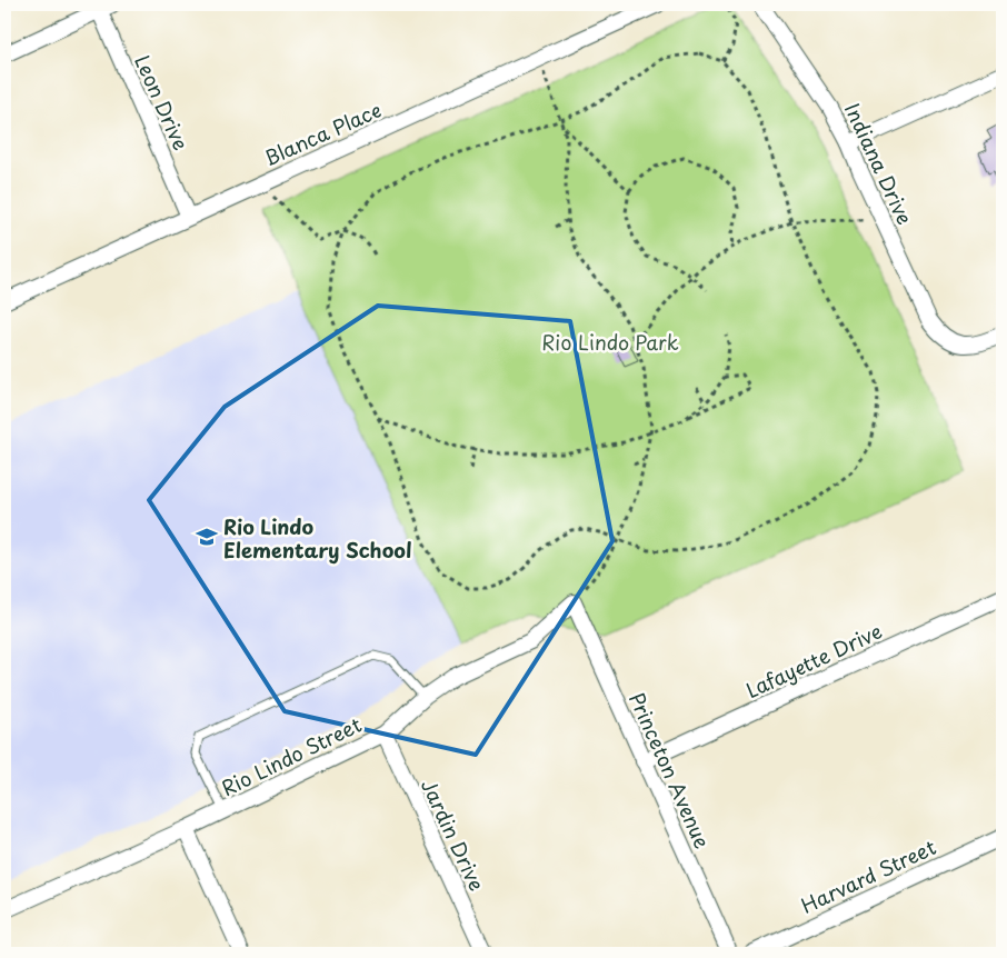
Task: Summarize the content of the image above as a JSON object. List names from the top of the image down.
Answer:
{
  "streets": {
    "street": [
      "Leon Drive",
      "Blanca Place",
      "Indiana Drive",
      "Lafayette Drive",
      "Rio Lindo Street",
      "Princeton Avenue",
      "Jardin Drive",
      "Harvard Street"
    ]
  },
  "crossings": [
    ["Leon Drive", "Blanca Place"],
    ["Lafayette Drive", "Princeton Avenue"],
    ["Rio Lindo Street", "Princeton Avenue"],
    ["Rio Lindo Street", "Jardin Drive"]
  ],
  "parks": ["Rio Lindo Park"],
  "places": {
    "school or university": ["Rio Lindo Elementary School"]
  }
}
